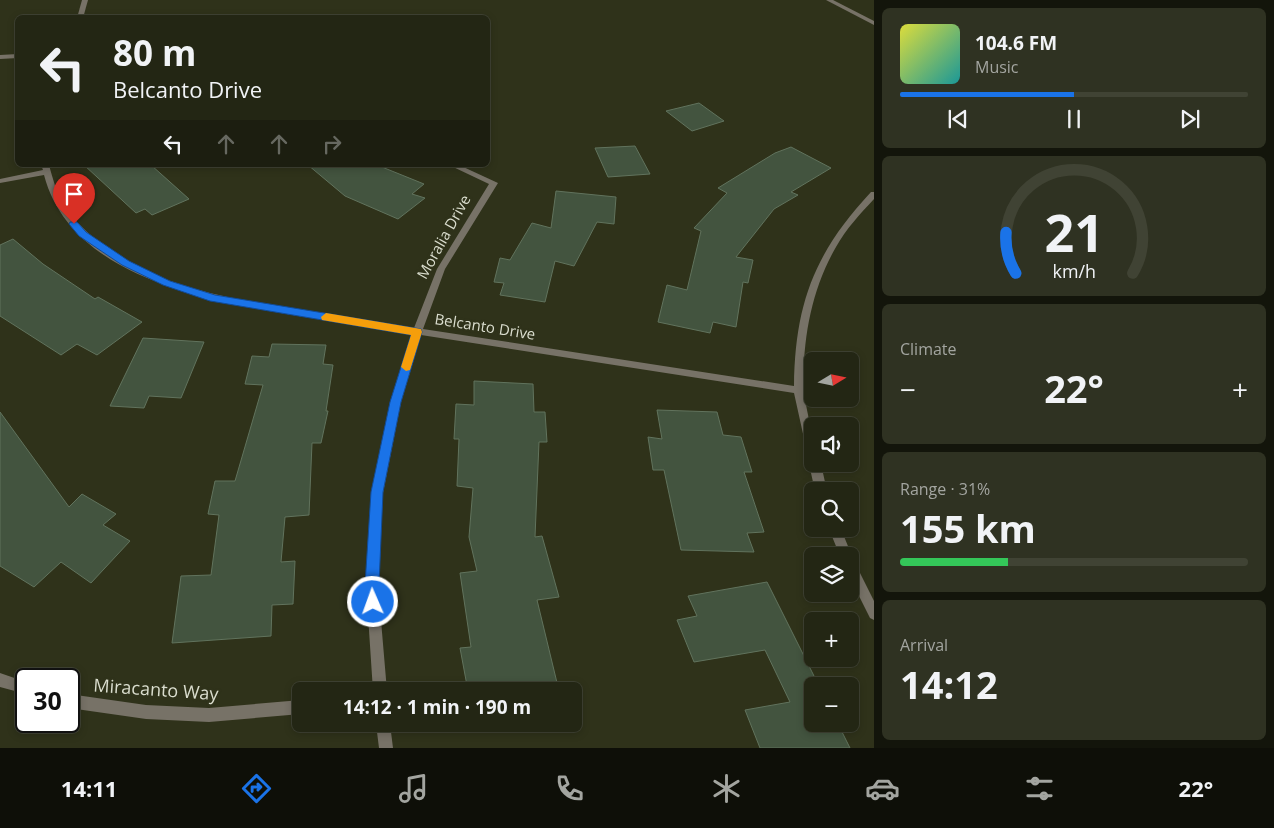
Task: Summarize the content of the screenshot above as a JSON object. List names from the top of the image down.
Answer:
{
  "streets": {
    "street": ["Moralia Drive", "Belcanto Drive", "Miracanto Way"]
  },
  "crossings": [
    ["Moralia Drive", "Belcanto Drive"]
  ],
  "north": "right",
  "page": {
    "turn": ["80 m", "Belcanto Drive"],
    "song": ["104.6 FM", "Music"],
    "tile": [
      "Climate",
      ["Range · 31%", "155 km"],
      ["Arrival", "14:12"]
    ],
    "map_buttons": ["+", "−"],
    "heat": ["−", "22°", "+"],
    "limit": "30",
    "trip": "14:12 · 1 min · 190 m",
    "tabs": ["14:11", "22°"],
    "gauge": ["21", "km/h"]
  }
}
